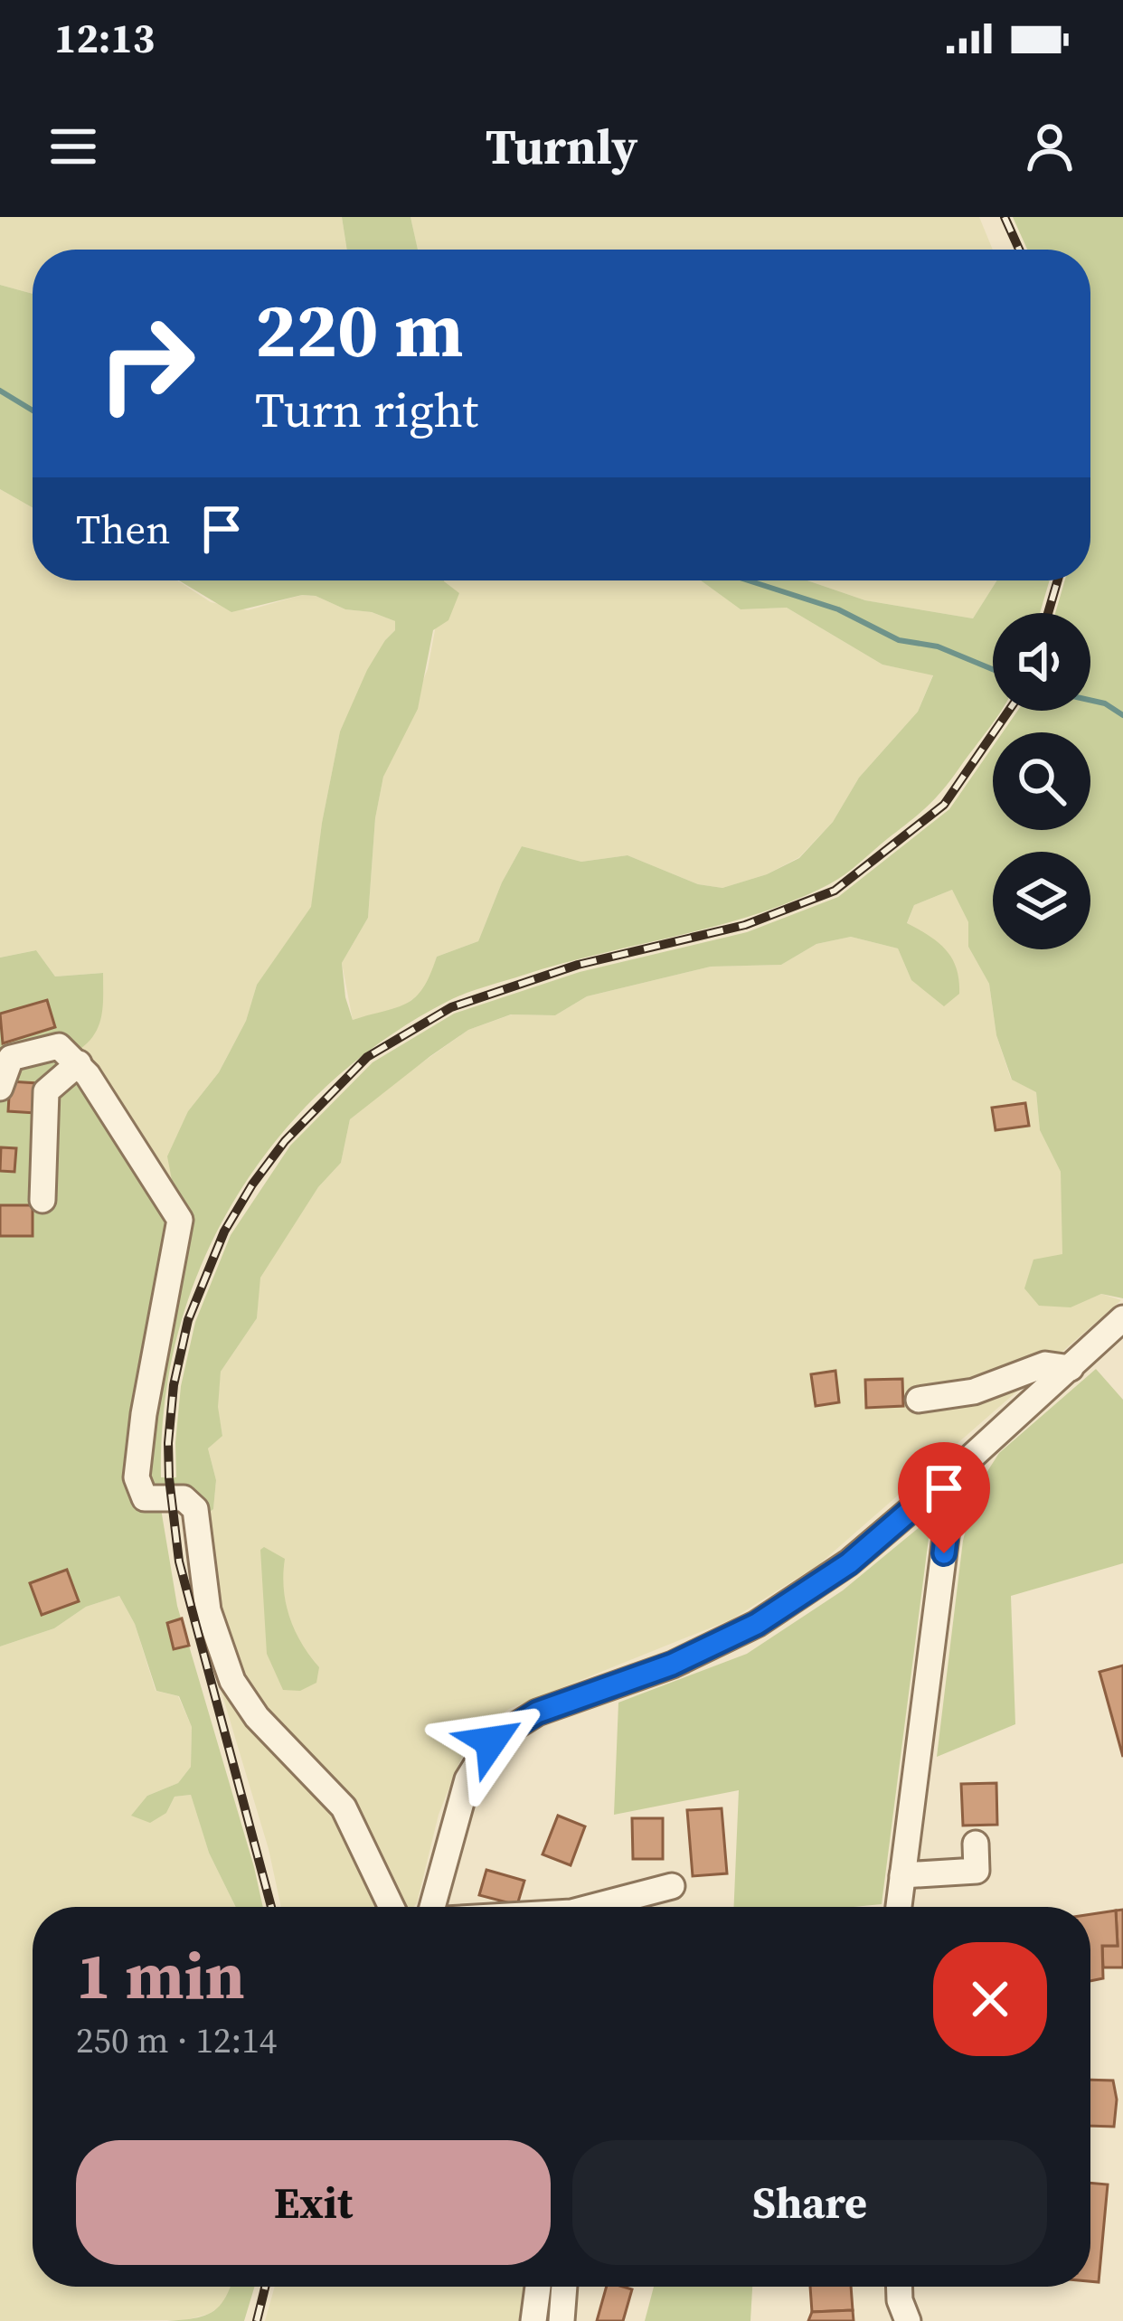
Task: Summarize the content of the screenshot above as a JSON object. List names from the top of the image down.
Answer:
{
  "page": {
    "status": "12:13",
    "header": "Turnly",
    "turn": ["220 m", "Turn right"],
    "then": "Then",
    "heading": ["1 min", "250 m · 12:14"],
    "buttons": ["Exit", "Share"]
  }
}
